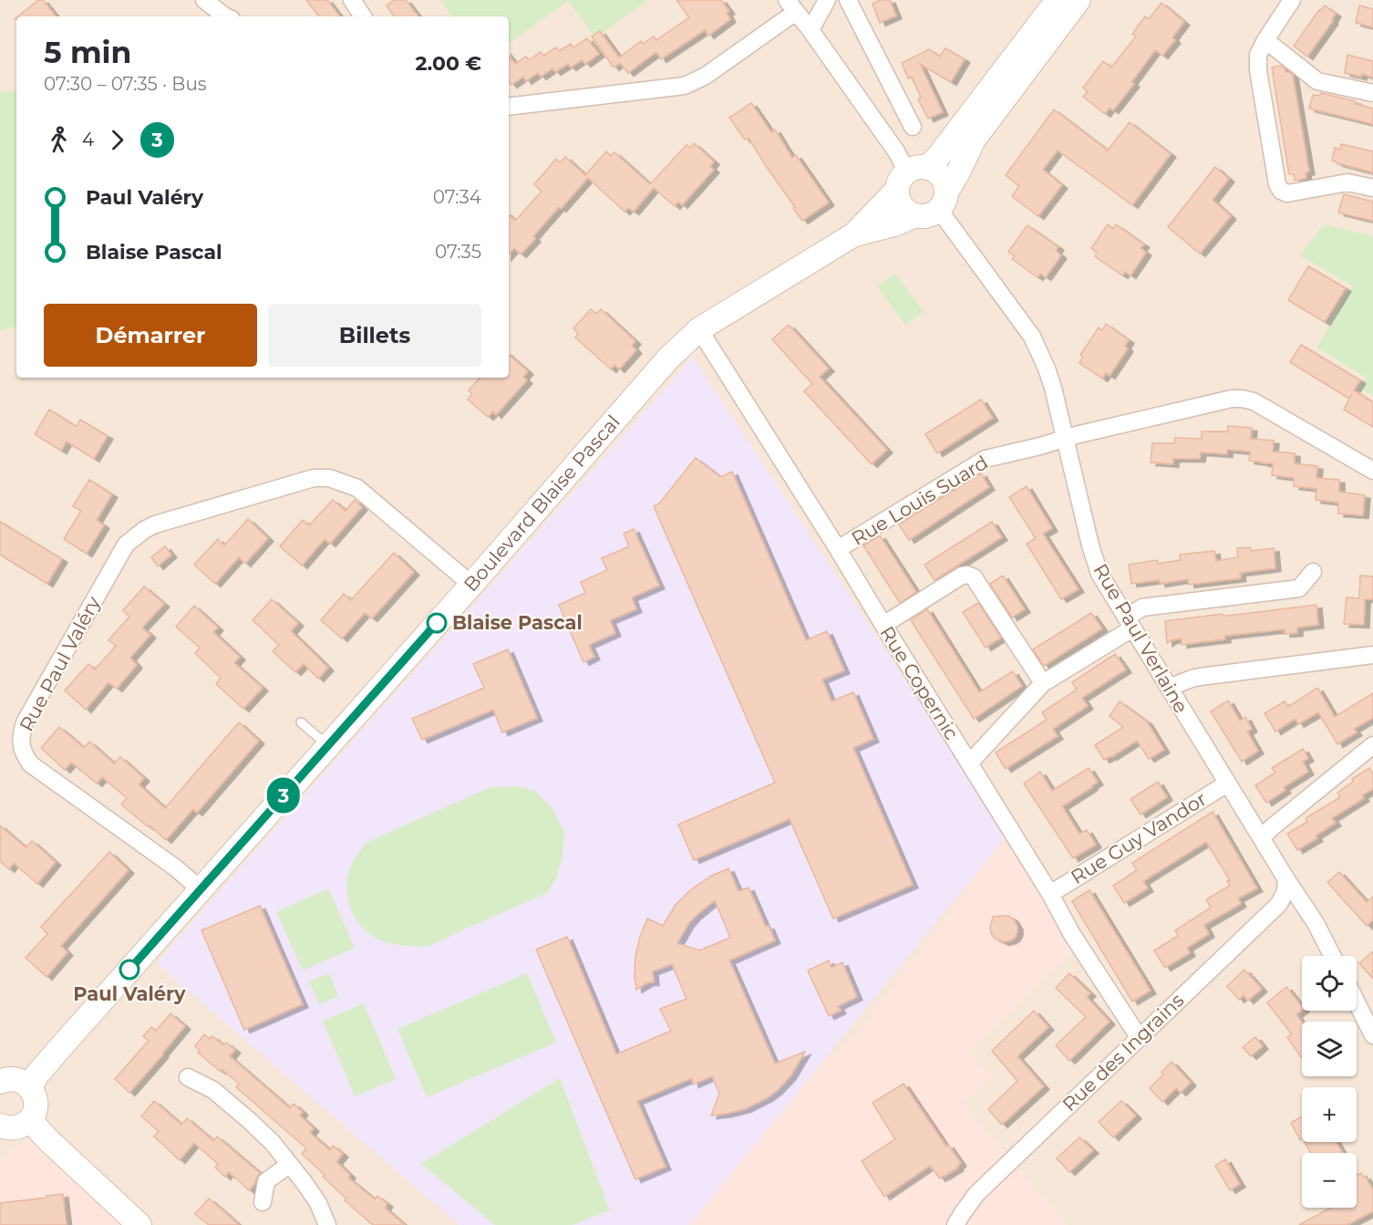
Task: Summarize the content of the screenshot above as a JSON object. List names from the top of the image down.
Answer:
{
  "streets": {
    "street": [
      "Rue Louis Suard",
      "Boulevard Blaise Pascal",
      "Rue Paul Verlaine",
      "Rue Paul Valéry",
      "Rue Copernic",
      "Rue Guy Vandor",
      "Rue des Ingrains"
    ]
  },
  "crossings": [
    ["Rue Louis Suard", "Rue Paul Verlaine"],
    ["Rue Louis Suard", "Rue Copernic"],
    ["Boulevard Blaise Pascal", "Rue Paul Verlaine"],
    ["Boulevard Blaise Pascal", "Rue Paul Valéry"],
    ["Boulevard Blaise Pascal", "Rue Copernic"],
    ["Rue Paul Verlaine", "Rue Guy Vandor"],
    ["Rue Paul Verlaine", "Rue des Ingrains"],
    ["Rue Copernic", "Rue Guy Vandor"],
    ["Rue Copernic", "Rue des Ingrains"]
  ],
  "places": ["Blaise Pascal", "Paul Valéry"],
  "lines": ["bus line 3"],
  "page": {
    "on_map": "3",
    "heading": ["5 min", "07:30 – 07:35 · Bus", "2.00 €"],
    "legs": ["4", "3"],
    "list": [
      {
        "name": "Paul Valéry",
        "value": "07:34"
      },
      {
        "name": "Blaise Pascal",
        "value": "07:35"
      }
    ],
    "buttons": ["Démarrer", "Billets"],
    "map_buttons": ["+", "−"]
  }
}
